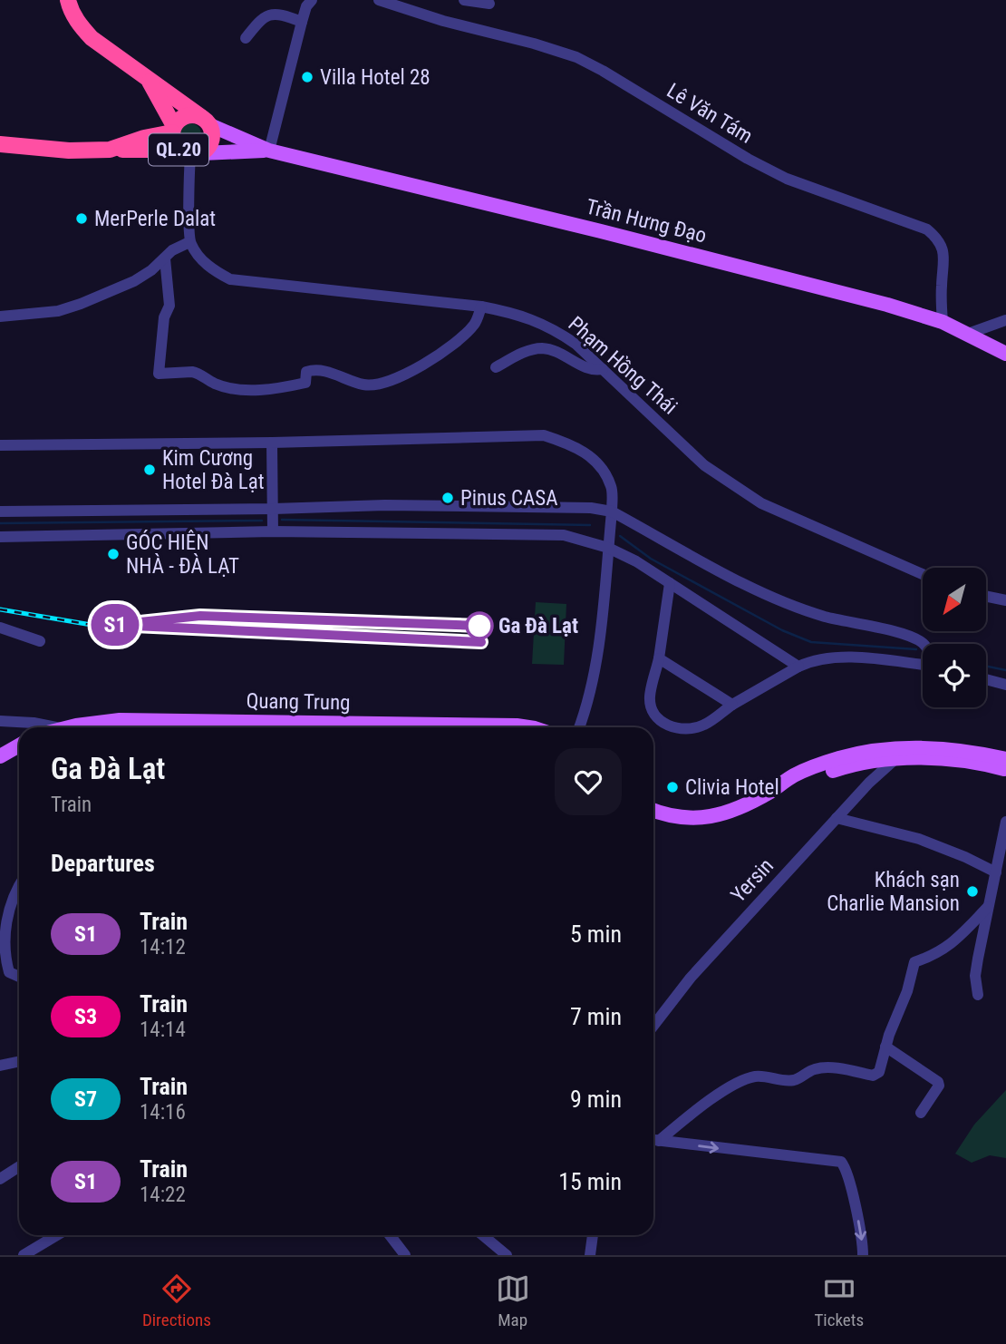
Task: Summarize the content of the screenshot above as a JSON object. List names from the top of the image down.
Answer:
{
  "streets": {
    "highway": ["QL.20"],
    "main road": ["Trần Hưng Đạo", "Quang Trung", "Yersin"],
    "street": ["Lê Văn Tám", "Phạm Hồng Thái"]
  },
  "crossings": [
    ["Lê Văn Tám", "Trần Hưng Đạo"],
    ["QL.20", "Trần Hưng Đạo"]
  ],
  "places": [
    "Villa Hotel 28",
    "MerPerle Dalat",
    "Kim Cương Hotel Đà Lạt",
    "Pinus CASA",
    "GÓC HIÊN NHÀ - ĐÀ LẠT",
    "Ga Đà Lạt",
    "Clivia Hotel",
    "Khách sạn Charlie Mansion"
  ],
  "north": "bottom left",
  "page": {
    "on_map": "S1",
    "heading": [
      ["Ga Đà Lạt", "Train"],
      "Departures"
    ],
    "list": [
      {
        "mark": "S1",
        "name": "Train",
        "note": "14:12",
        "value": "5 min"
      },
      {
        "mark": "S3",
        "name": "Train",
        "note": "14:14",
        "value": "7 min"
      },
      {
        "mark": "S7",
        "name": "Train",
        "note": "14:16",
        "value": "9 min"
      },
      {
        "mark": "S1",
        "name": "Train",
        "note": "14:22",
        "value": "15 min"
      }
    ],
    "tabs": ["Directions", "Map", "Tickets"]
  }
}
